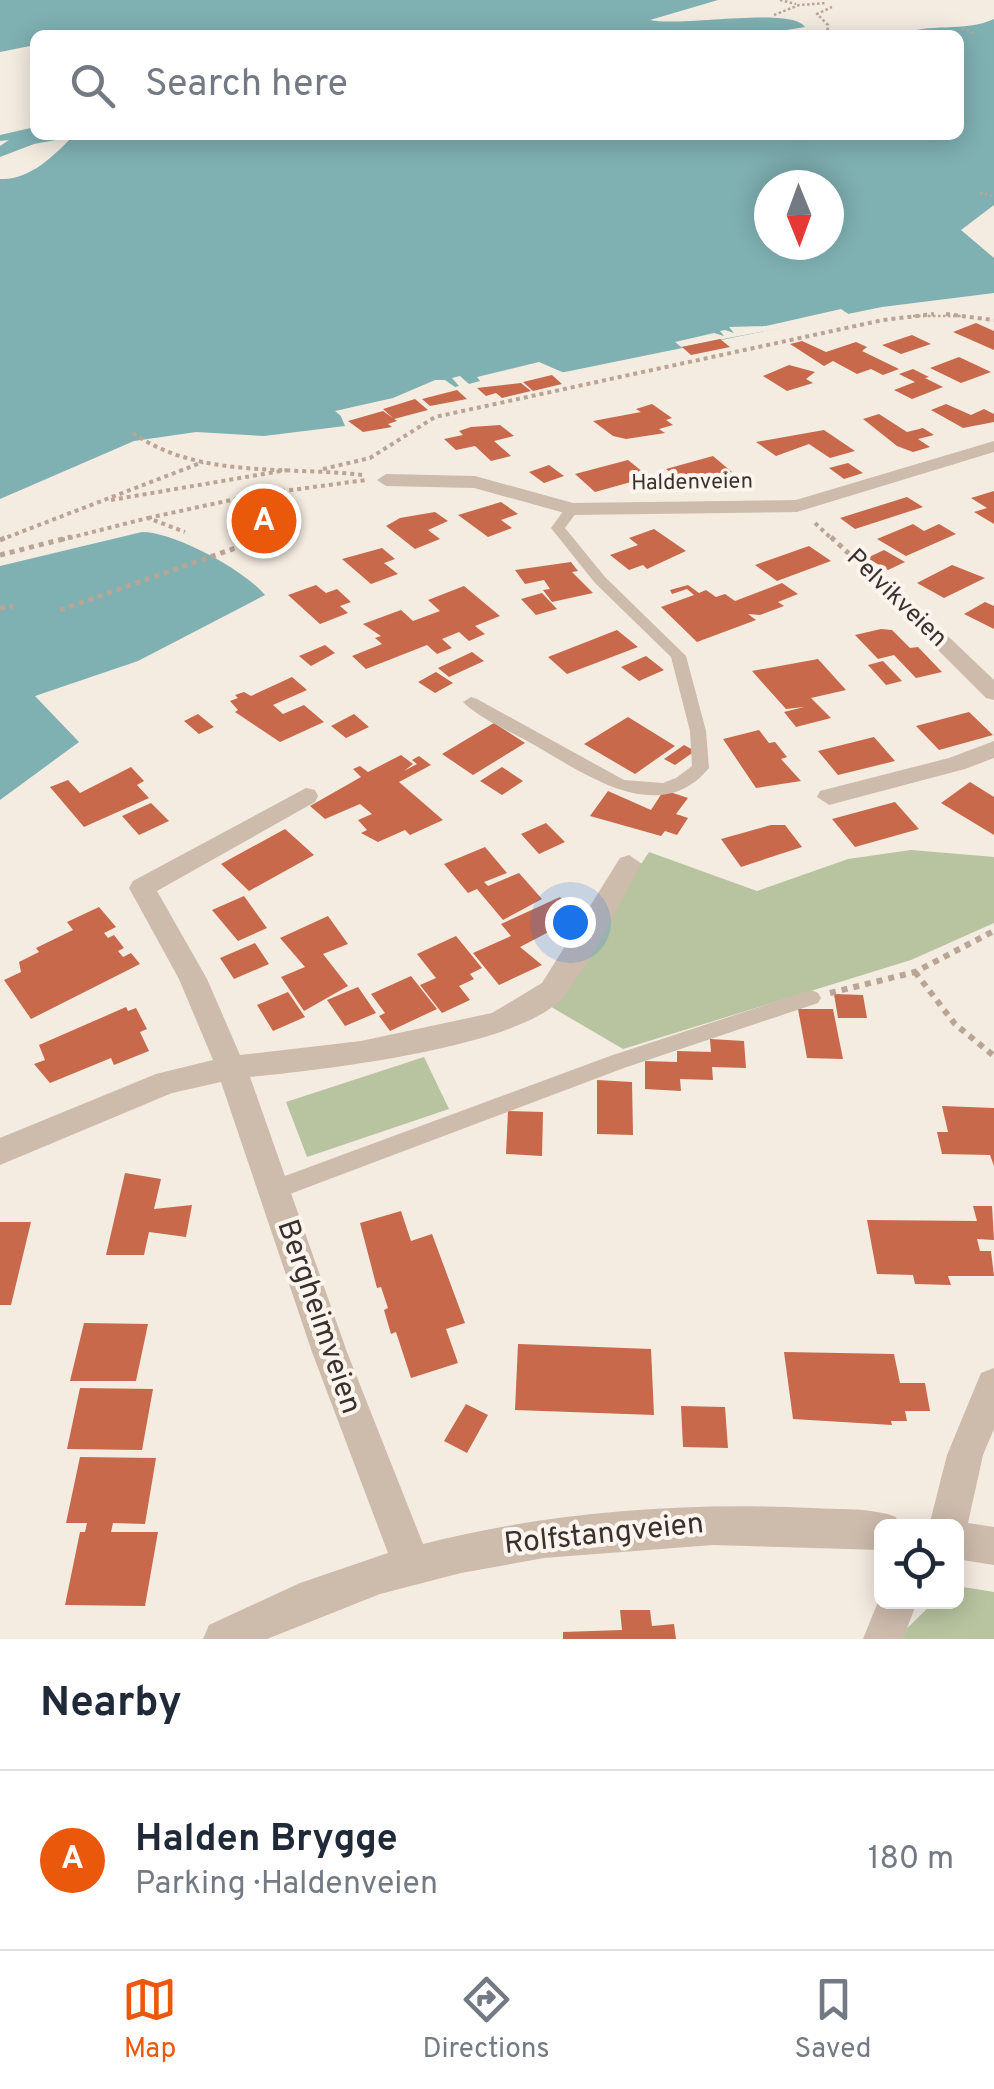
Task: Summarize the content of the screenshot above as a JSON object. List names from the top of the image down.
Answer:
{
  "streets": {
    "street": [
      "Haldenveien",
      "Pelvikveien",
      "Bergheimveien",
      "Rolfstangveien"
    ]
  },
  "crossings": [
    ["Haldenveien", "Pelvikveien"],
    ["Bergheimveien", "Rolfstangveien"]
  ],
  "north": "bottom",
  "page": {
    "search": "Search here",
    "pins": "A",
    "heading": "Nearby",
    "list": [
      {
        "mark": "A",
        "name": "Halden Brygge",
        "note": "Parking · Haldenveien",
        "value": "180 m"
      }
    ],
    "nav": ["Map", "Directions", "Saved"]
  }
}
